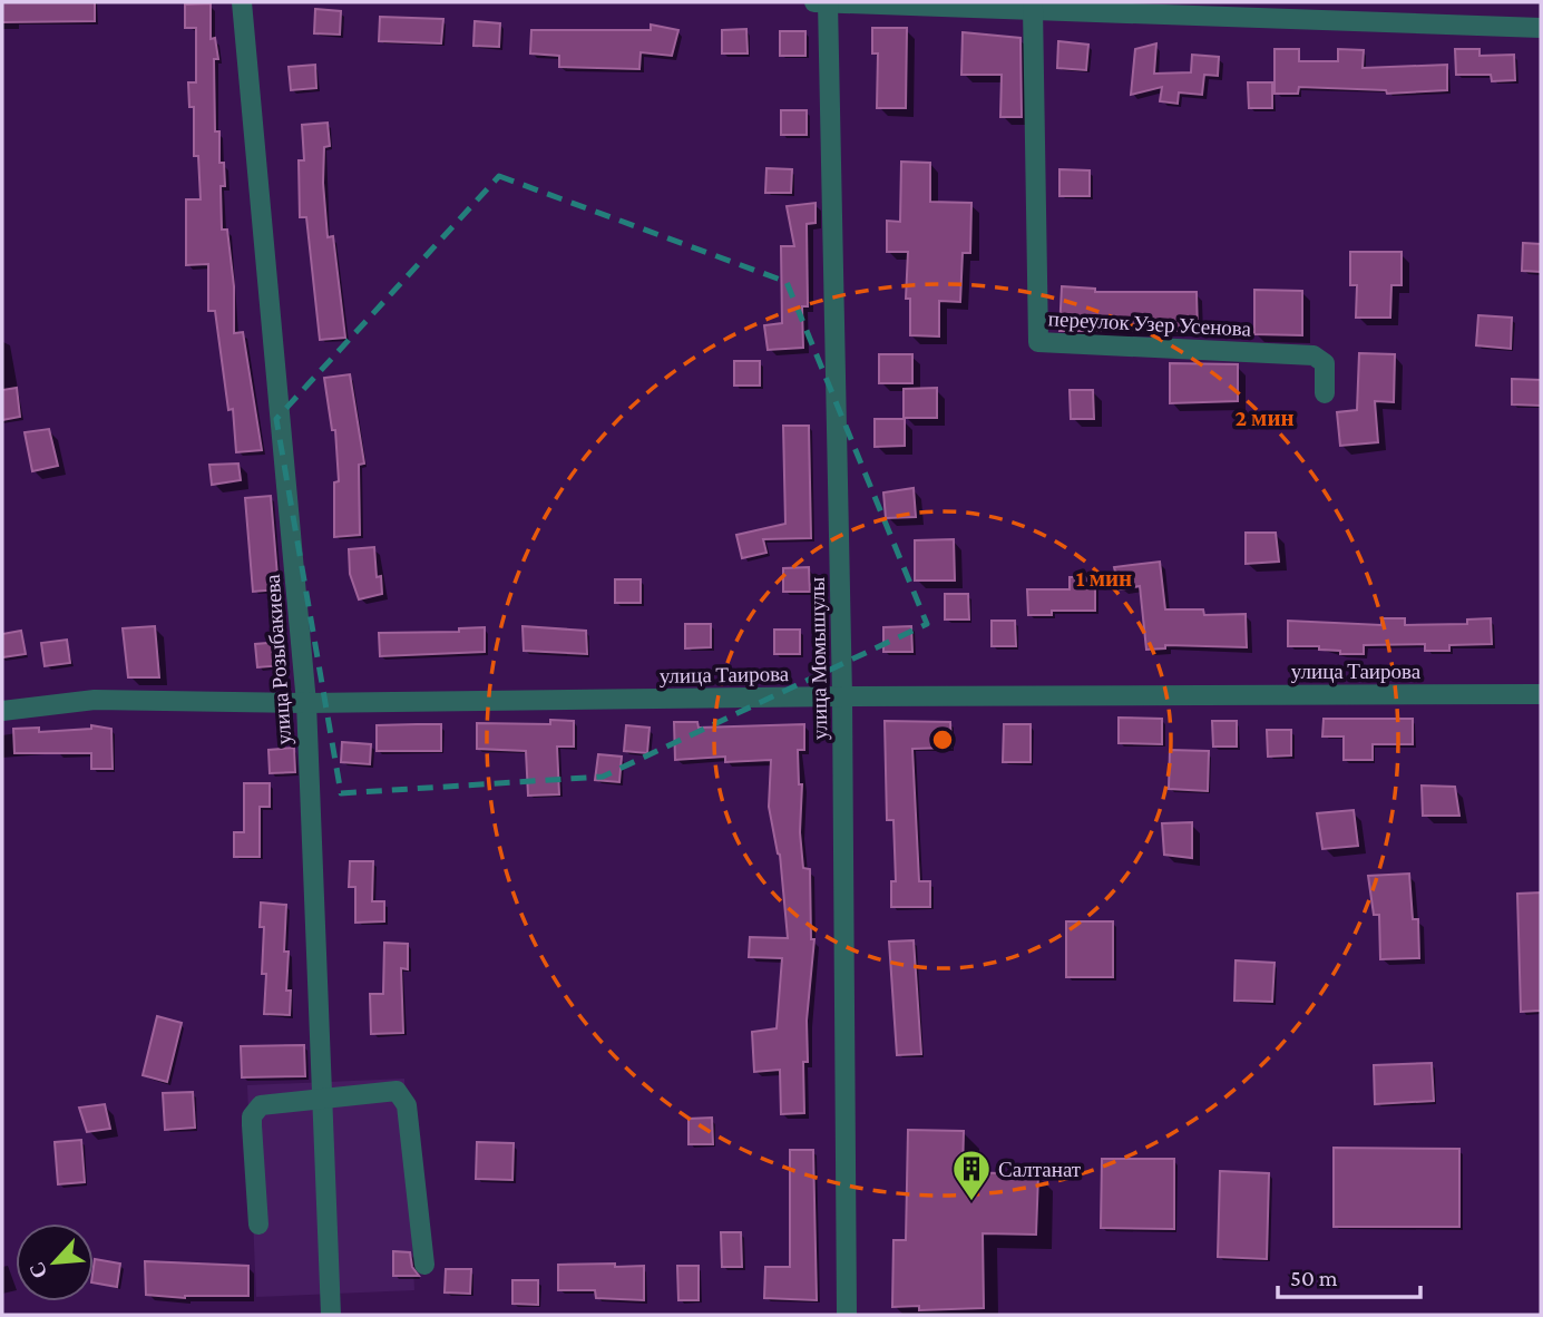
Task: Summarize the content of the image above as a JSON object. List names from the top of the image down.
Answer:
{
  "streets": {
    "street": [
      "переулок Узер Усенова",
      "улица Момышулы",
      "улица Розыбакиева",
      "улица Таирова"
    ]
  },
  "crossings": [
    ["улица Момышулы", "улица Таирова"],
    ["улица Розыбакиева", "улица Таирова"]
  ],
  "places": {
    "building": ["Салтанат"]
  },
  "scale_bar": "50 m",
  "north": "bottom left",
  "rings": ["2 мин", "1 мин"]
}
